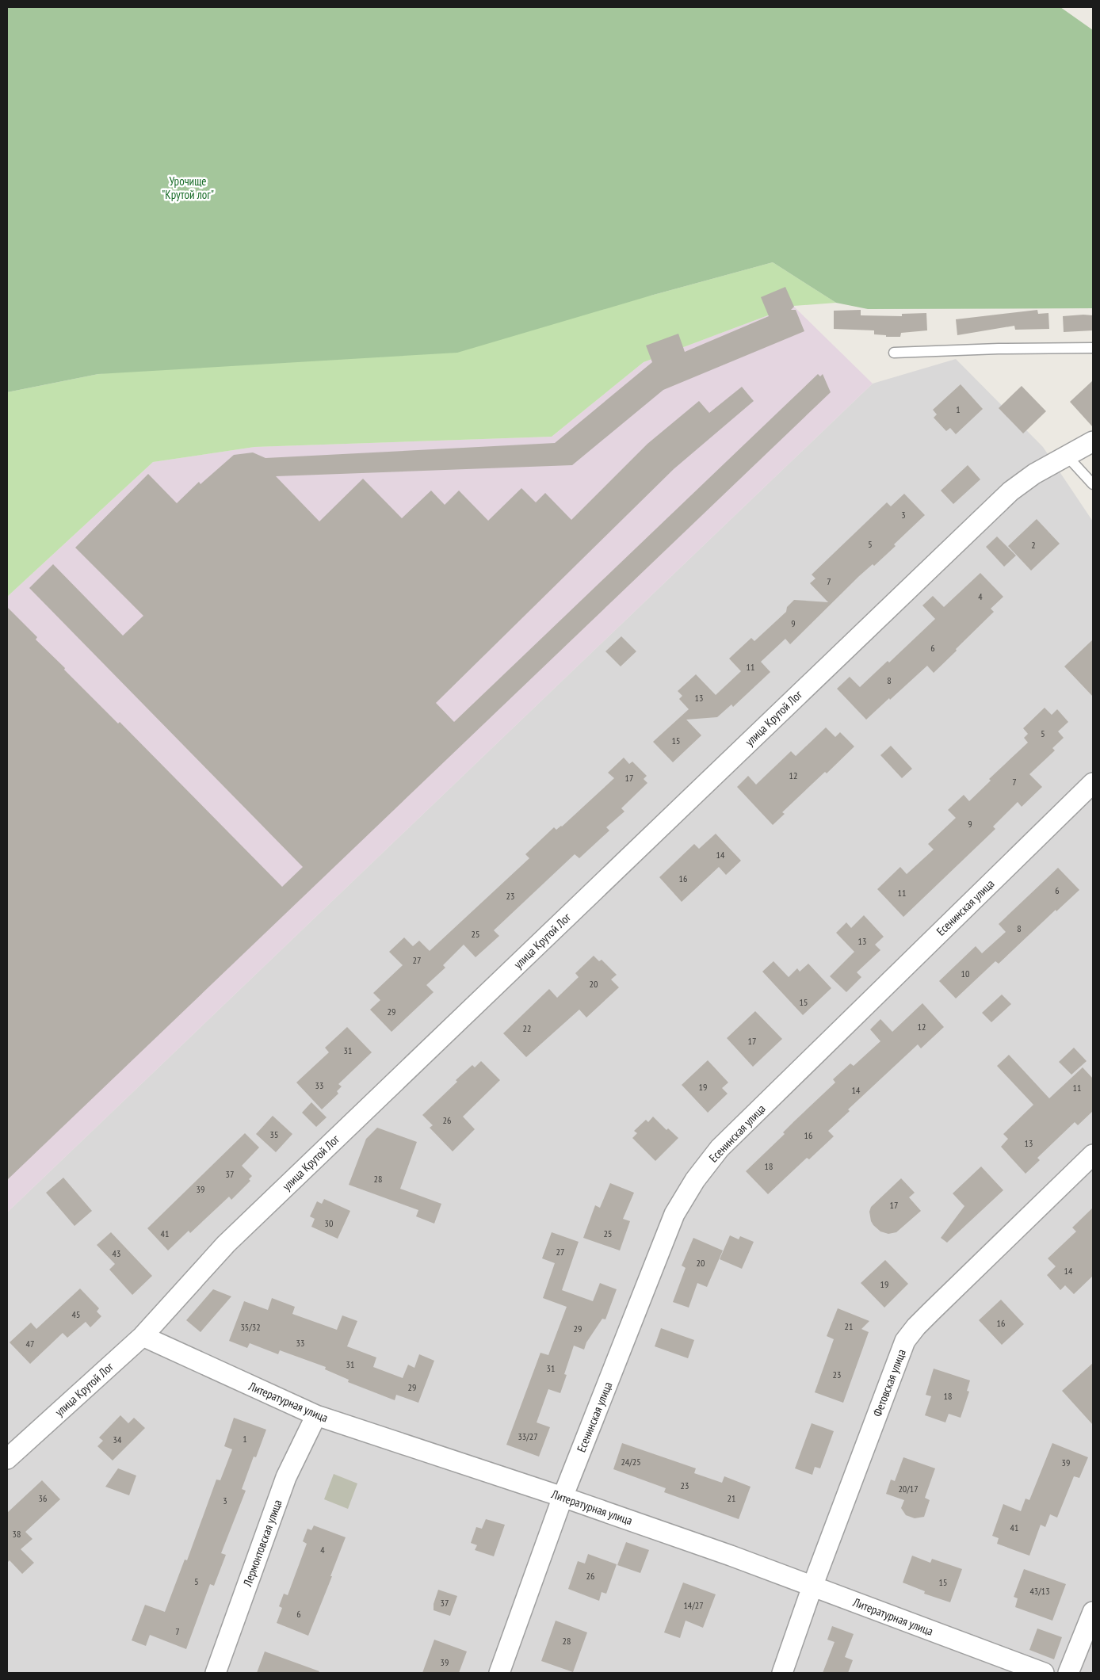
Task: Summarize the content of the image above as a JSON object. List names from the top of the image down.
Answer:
{
  "streets": {
    "street": [
      "улица Крутой Лог",
      "Есенинская улица",
      "Фетовская улица",
      "Литературная улица",
      "Лермонтовская улица"
    ]
  },
  "crossings": [
    ["улица Крутой Лог", "Литературная улица"],
    ["Есенинская улица", "Литературная улица"],
    ["Фетовская улица", "Литературная улица"],
    ["Литературная улица", "Лермонтовская улица"]
  ],
  "parks": ["Урочище \"Крутой лог\""],
  "house_numbers": [
    "1",
    "3",
    "5",
    "2",
    "7",
    "4",
    "9",
    "6",
    "11",
    "8",
    "13",
    "5",
    "15",
    "12",
    "17",
    "7",
    "9",
    "14",
    "16",
    "6",
    "11",
    "23",
    "8",
    "25",
    "13",
    "27",
    "10",
    "20",
    "15",
    "29",
    "12",
    "22",
    "17",
    "31",
    "33",
    "19",
    "11",
    "14",
    "26",
    "35",
    "16",
    "13",
    "18",
    "37",
    "28",
    "39",
    "17",
    "30",
    "41",
    "25",
    "27",
    "43",
    "20",
    "14",
    "19",
    "45",
    "16",
    "21",
    "35/32",
    "29",
    "33",
    "47",
    "31",
    "31",
    "23",
    "29",
    "18",
    "33/27",
    "1",
    "34",
    "24/25",
    "39",
    "23",
    "20/17",
    "36",
    "21",
    "3",
    "41",
    "38",
    "4",
    "26",
    "5",
    "15",
    "43/13",
    "37",
    "14/27",
    "6",
    "7",
    "28",
    "39"
  ]
}
